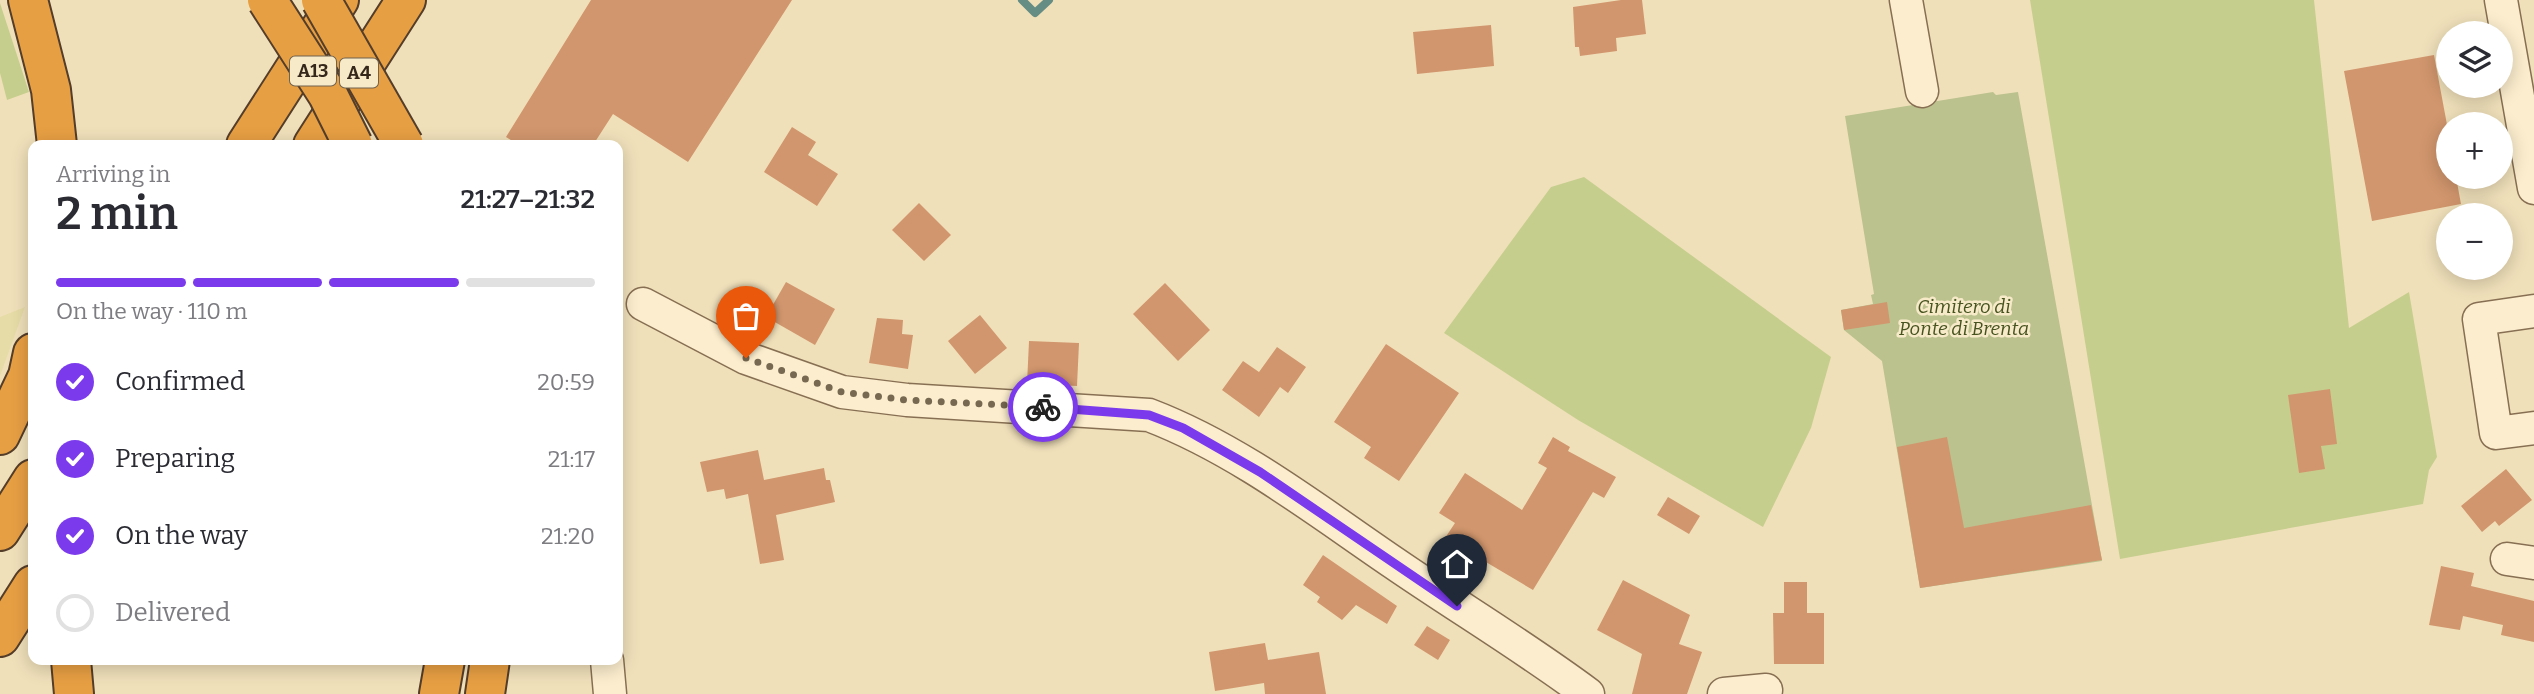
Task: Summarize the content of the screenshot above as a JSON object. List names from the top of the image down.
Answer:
{
  "streets": {
    "highway": ["A13", "A4"]
  },
  "parks": ["Cimitero di Ponte di Brenta"],
  "page": {
    "map_buttons": ["+", "−"],
    "heading": ["2 min", "Arriving in", "21:27–21:32"],
    "bar": "On the way · 110 m",
    "list": [
      ["Confirmed", "20:59"],
      ["Preparing", "21:17"],
      ["On the way", "21:20"],
      "Delivered"
    ]
  }
}
